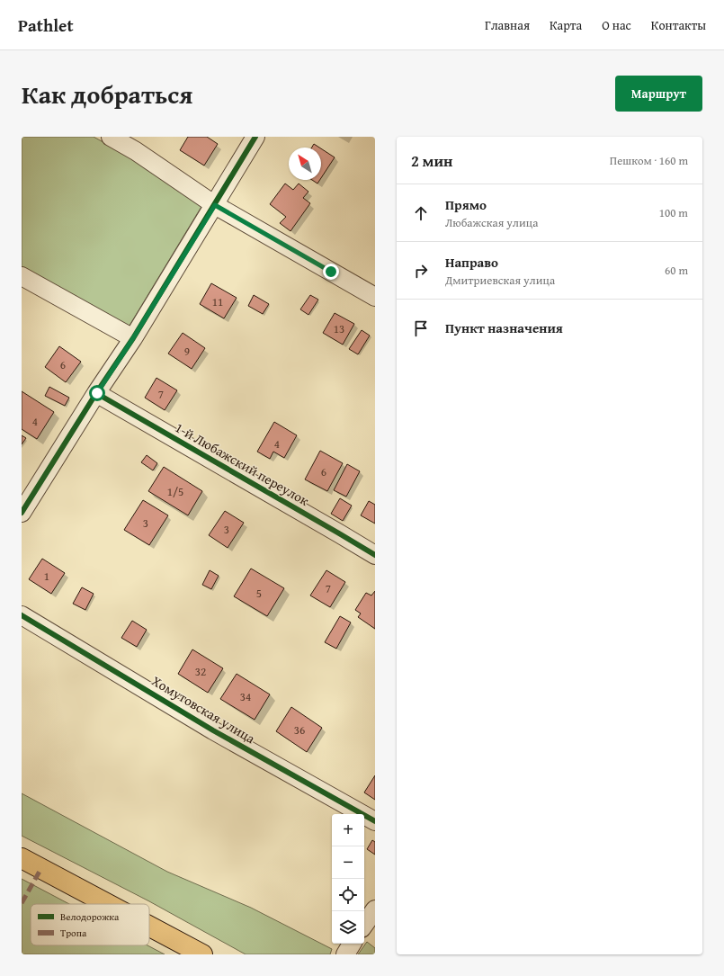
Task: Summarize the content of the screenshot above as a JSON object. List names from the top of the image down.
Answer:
{
  "streets": {
    "street": ["1-й Любажский переулок", "Хомутовская улица"]
  },
  "house_numbers": [
    "11",
    "13",
    "9",
    "6",
    "7",
    "4",
    "4",
    "6",
    "1/5",
    "3",
    "3",
    "1",
    "7",
    "5",
    "32",
    "34",
    "36"
  ],
  "legend": ["Велодорожка", "Тропа"],
  "north": "top left",
  "page": {
    "header": "Pathlet",
    "nav": [
      "Главная",
      "Карта",
      "О нас",
      "Контакты"
    ],
    "title": "Как добраться",
    "buttons": "Маршрут",
    "heading": ["2 мин", "Пешком · 160 m"],
    "list": [
      ["Прямо", "Любажская улица", "100 m"],
      ["Направо", "Дмитриевская улица", "60 m"],
      "Пункт назначения"
    ],
    "map_buttons": ["+", "−"]
  }
}
